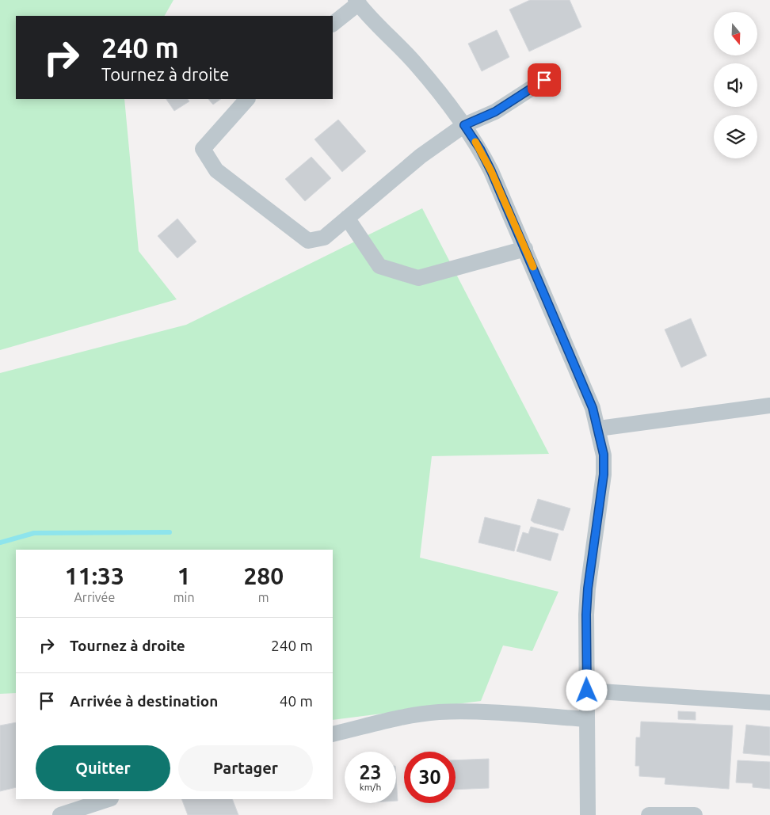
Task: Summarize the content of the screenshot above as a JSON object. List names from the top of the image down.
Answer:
{
  "north": "bottom",
  "page": {
    "turn": ["240 m", "Tournez à droite"],
    "eta": [
      "11:33",
      "Arrivée",
      "1",
      "min",
      "280",
      "m"
    ],
    "list": [
      {
        "name": "Tournez à droite",
        "value": "240 m"
      },
      {
        "name": "Arrivée à destination",
        "value": "40 m"
      }
    ],
    "buttons": ["Quitter", "Partager"],
    "speed": "23 km/h",
    "limit": "30"
  }
}
